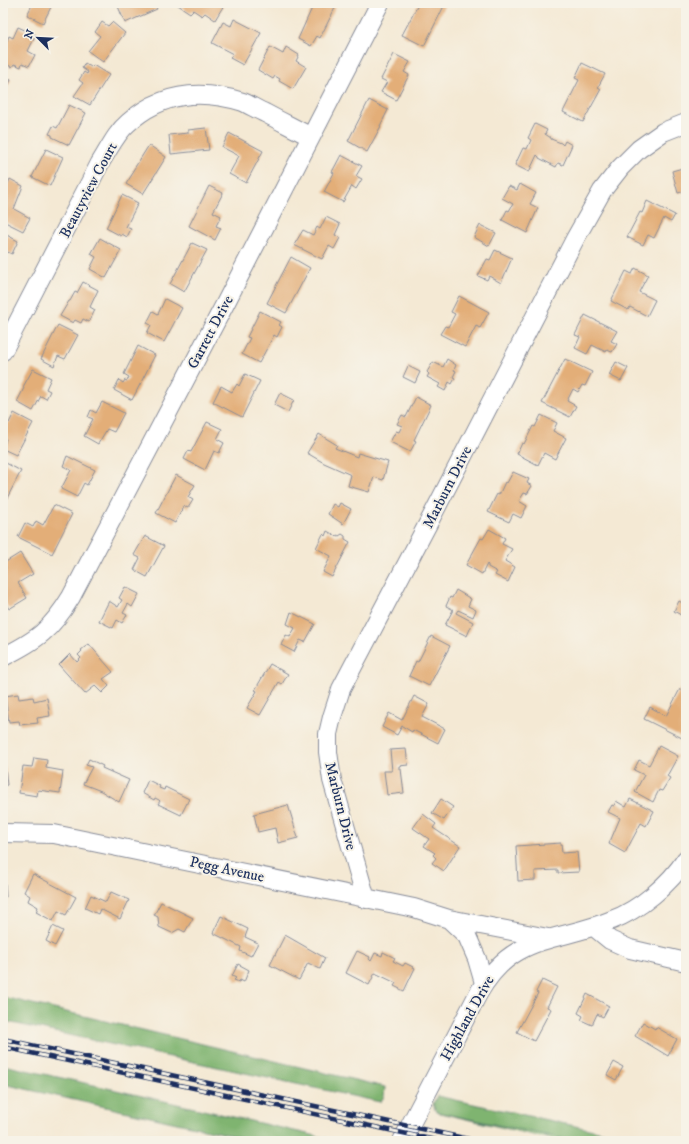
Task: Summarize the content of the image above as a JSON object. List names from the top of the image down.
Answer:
{
  "streets": {
    "street": [
      "Beautyview Court",
      "Garrett Drive",
      "Marburn Drive",
      "Pegg Avenue",
      "Highland Drive"
    ]
  },
  "crossings": [
    ["Beautyview Court", "Garrett Drive"],
    ["Marburn Drive", "Pegg Avenue"],
    ["Pegg Avenue", "Highland Drive"]
  ],
  "north": "top left"
}
